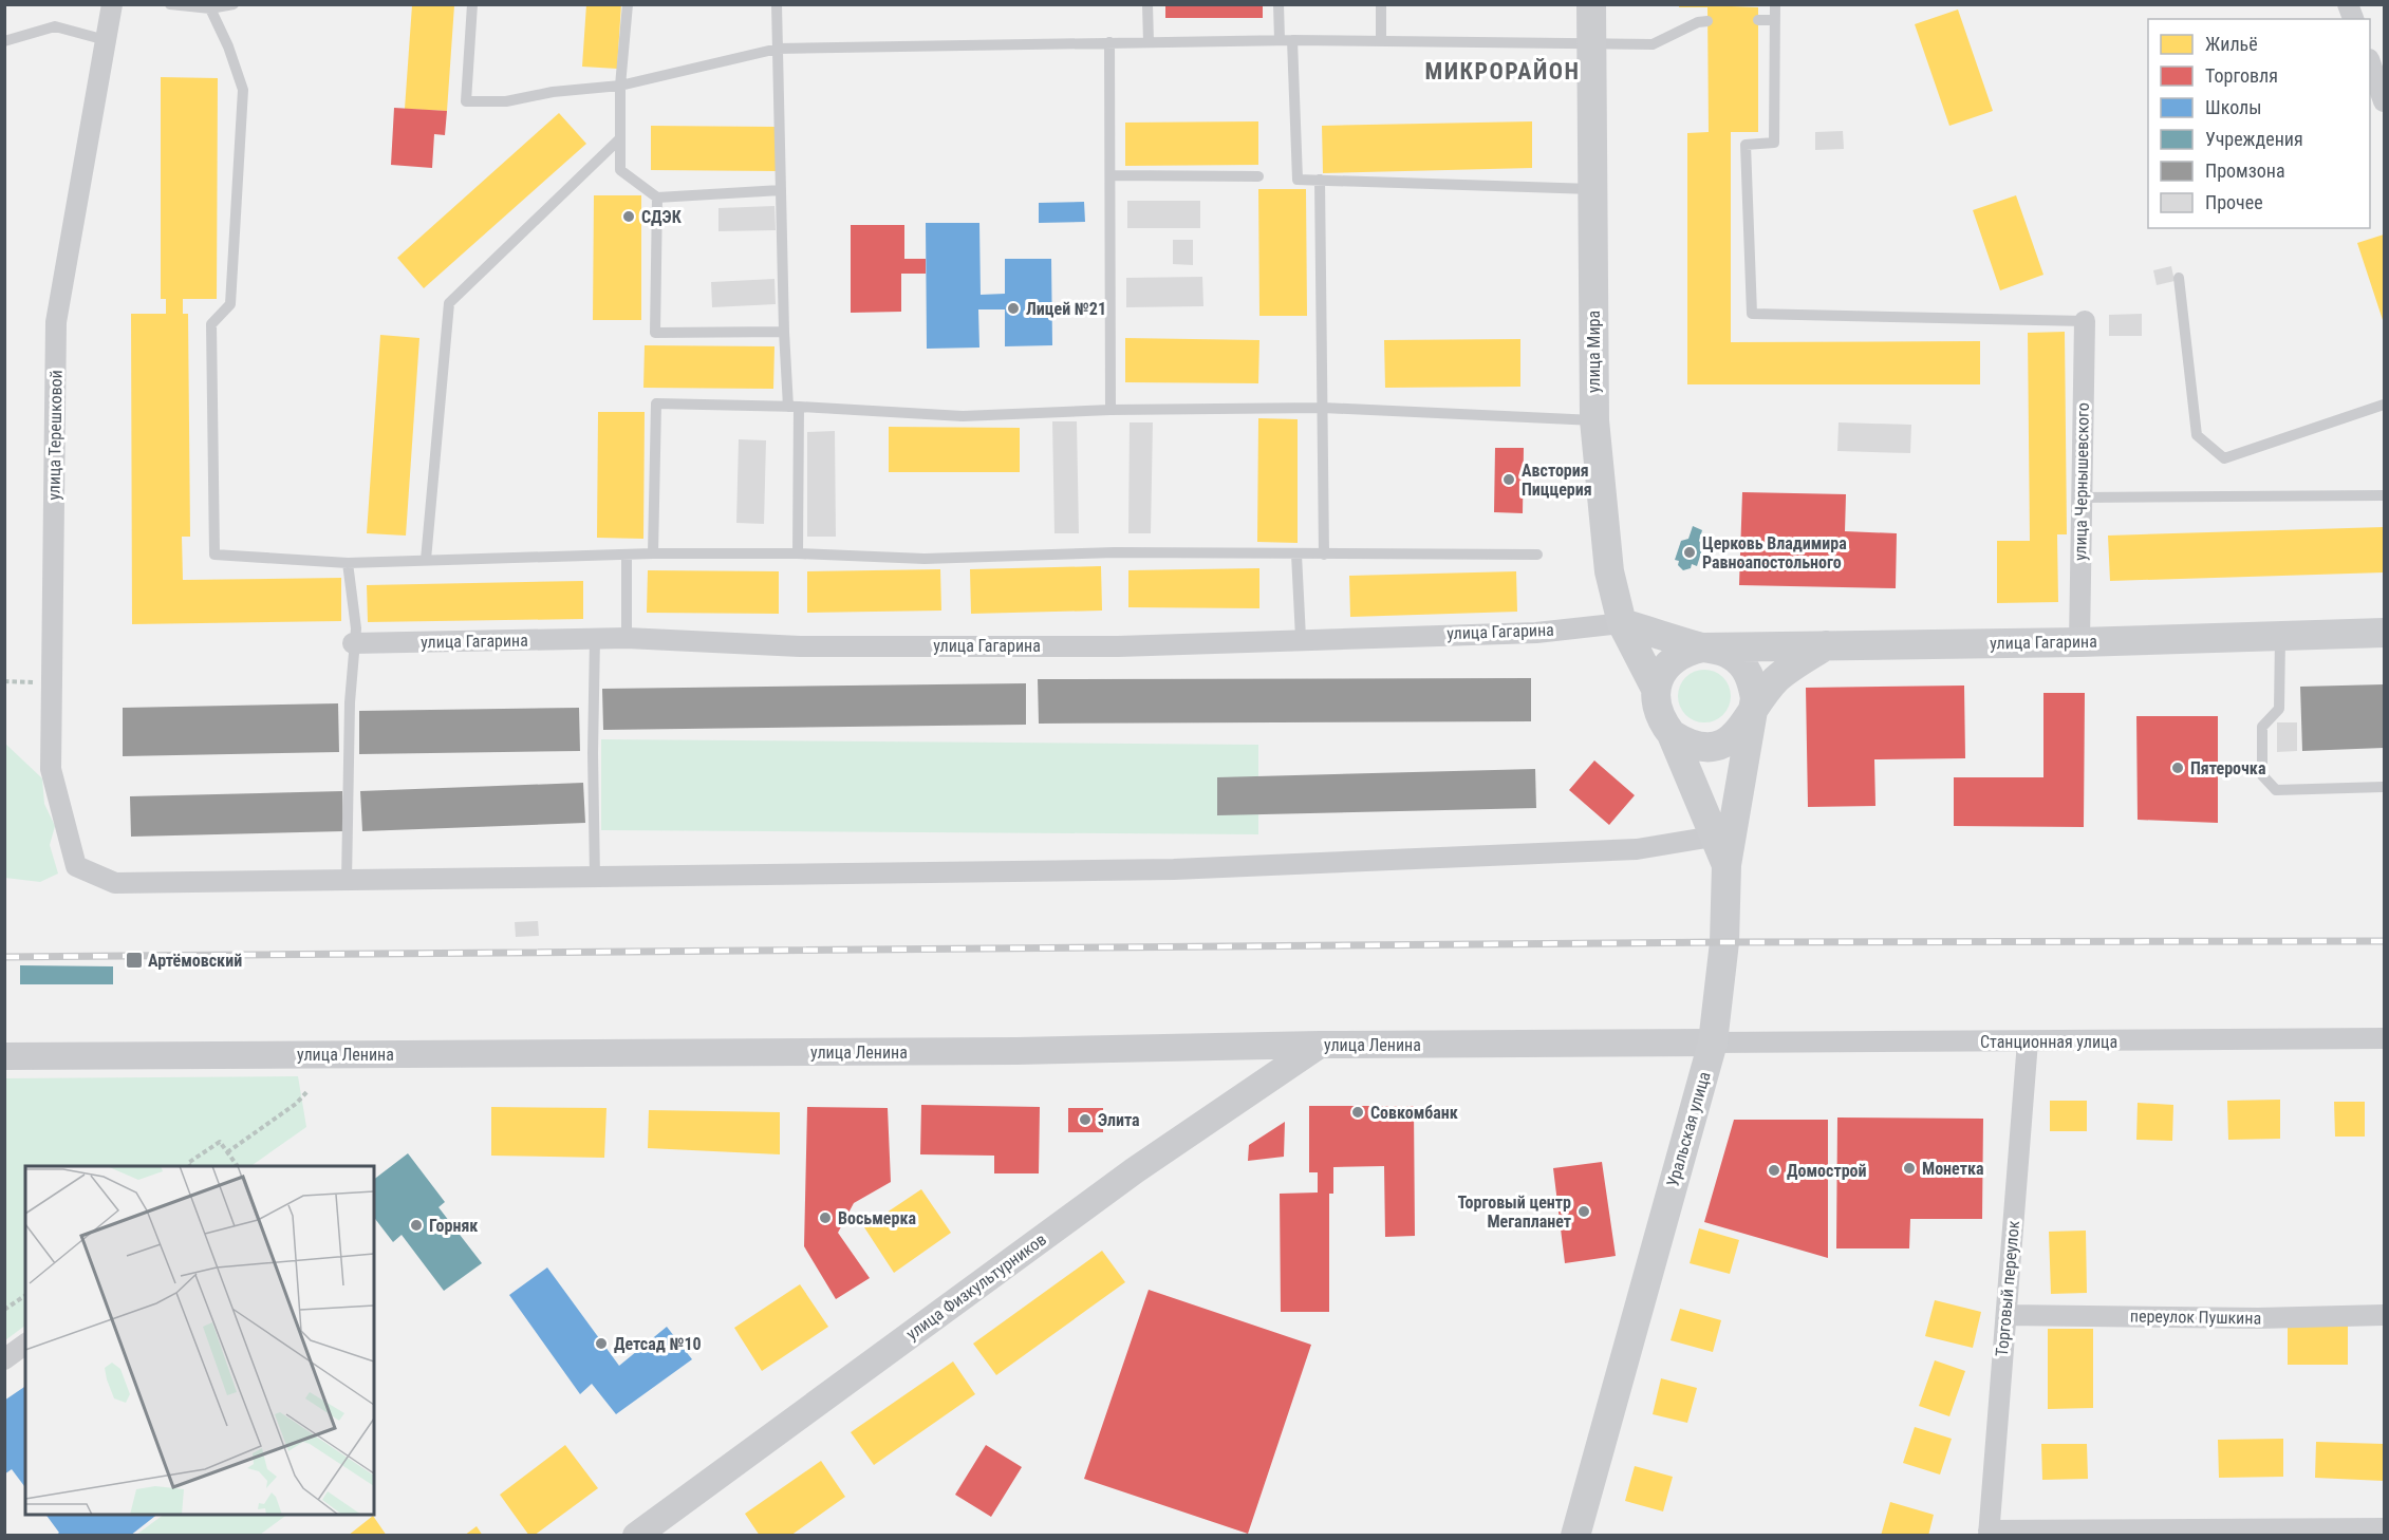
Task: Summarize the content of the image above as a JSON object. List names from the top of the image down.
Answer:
{
  "streets": {
    "main road": ["улица Мира", "улица Гагарина", "Уральская улица"],
    "street": [
      "улица Терешковой",
      "улица Чернышевского",
      "Станционная улица",
      "улица Ленина",
      "улица Физкультурников",
      "Торговый переулок",
      "переулок Пушкина"
    ]
  },
  "crossings": [
    ["улица Мира", "улица Гагарина"],
    ["улица Мира", "Уральская улица"],
    ["улица Чернышевского", "улица Гагарина"],
    ["улица Гагарина", "Уральская улица"],
    ["Станционная улица", "улица Ленина"],
    ["Станционная улица", "Уральская улица"],
    ["Станционная улица", "Торговый переулок"],
    ["улица Ленина", "Уральская улица"],
    ["улица Ленина", "улица Физкультурников"],
    ["Торговый переулок", "переулок Пушкина"]
  ],
  "districts": ["МИКРОРАЙОН"],
  "places": {
    "other": [
      "СДЭК",
      "Лицей №21",
      "Австория Пиццерия",
      "Церковь Владимира Равноапостольного",
      "Пятерочка",
      "Совкомбанк",
      "Элита",
      "Монетка",
      "Домострой",
      "Торговый центр Мегапланет",
      "Восьмерка",
      "Горняк",
      "Детсад №10"
    ],
    "transit": ["Артёмовский"]
  },
  "legend": [
    "Жильё",
    "Торговля",
    "Школы",
    "Учреждения",
    "Промзона",
    "Прочее"
  ]
}
